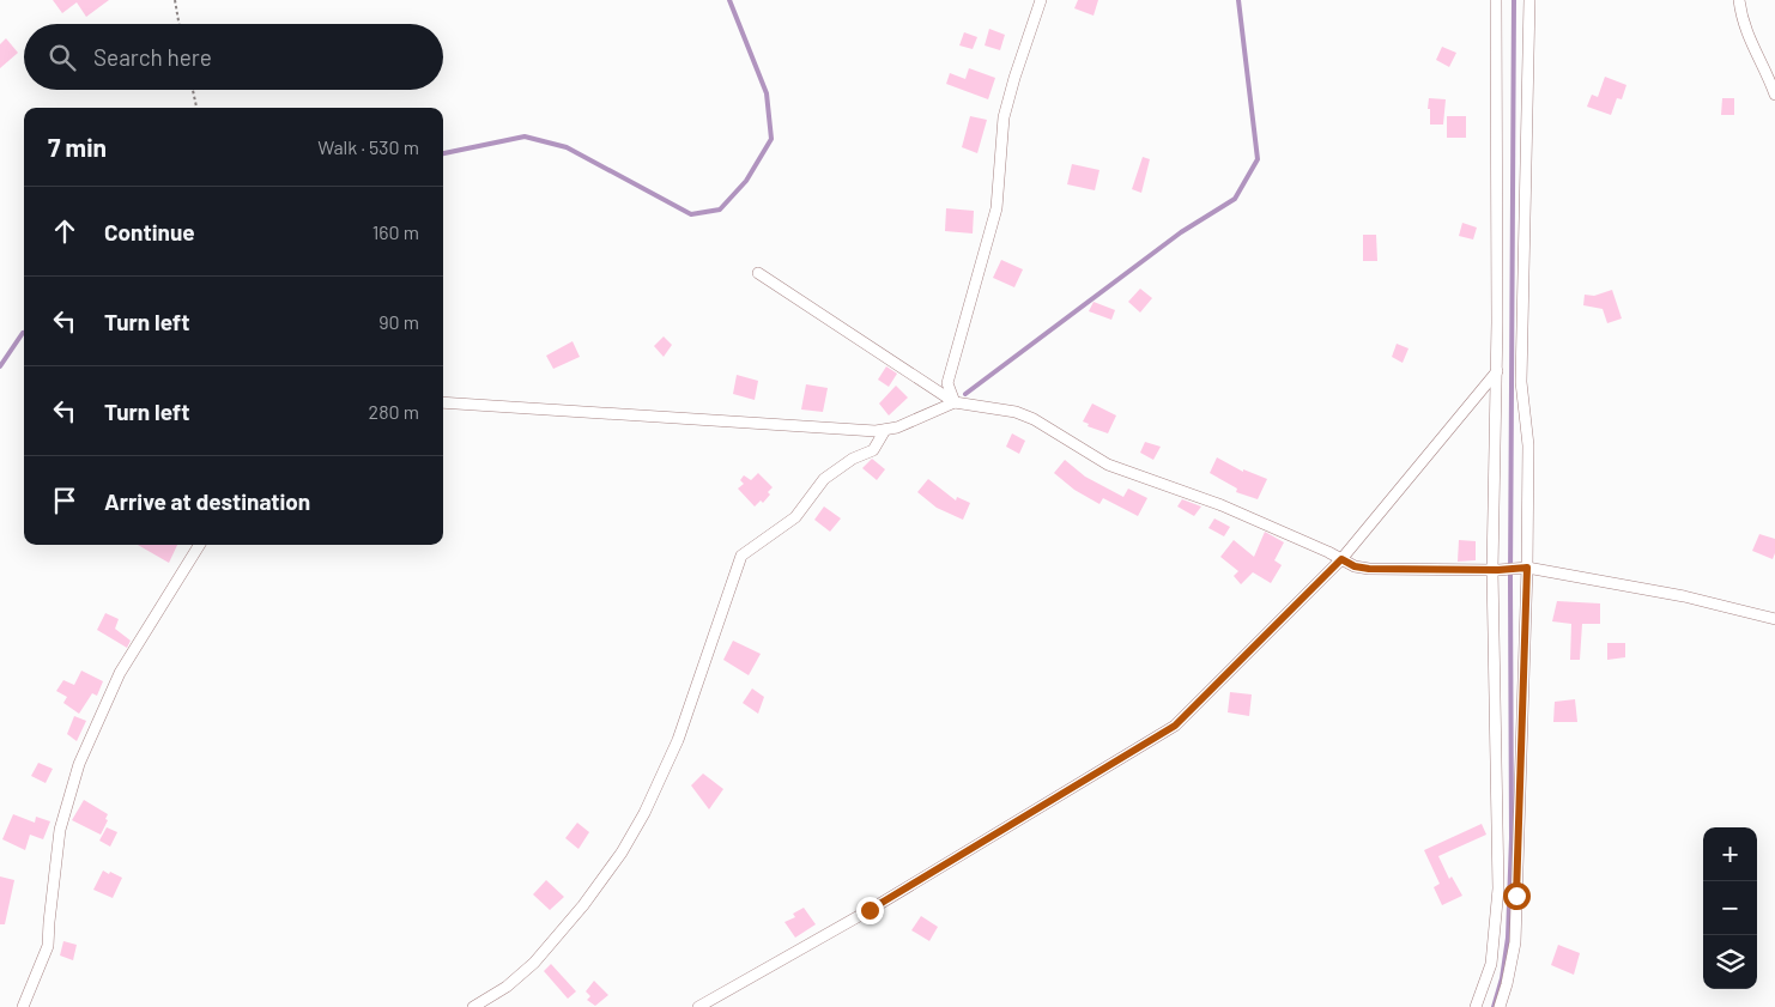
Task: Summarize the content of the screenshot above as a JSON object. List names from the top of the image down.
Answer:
{
  "page": {
    "search": "Search here",
    "heading": ["7 min", "Walk · 530 m"],
    "list": [
      ["Continue", "160 m"],
      ["Turn left", "90 m"],
      ["Turn left", "280 m"],
      "Arrive at destination"
    ],
    "map_buttons": ["+", "−"]
  }
}
